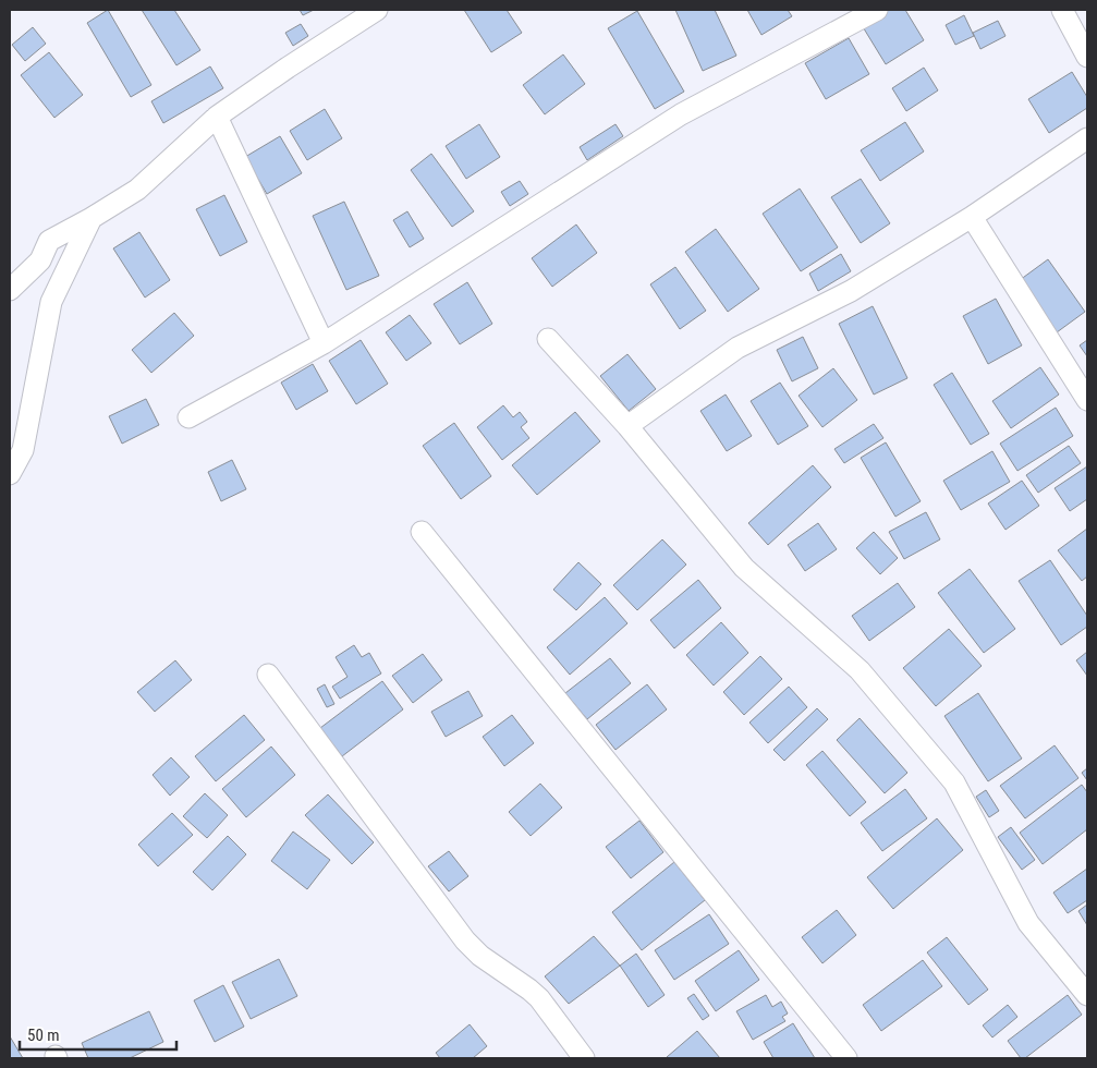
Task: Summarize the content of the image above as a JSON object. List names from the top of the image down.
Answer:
{
  "scale_bar": "50 m"
}
